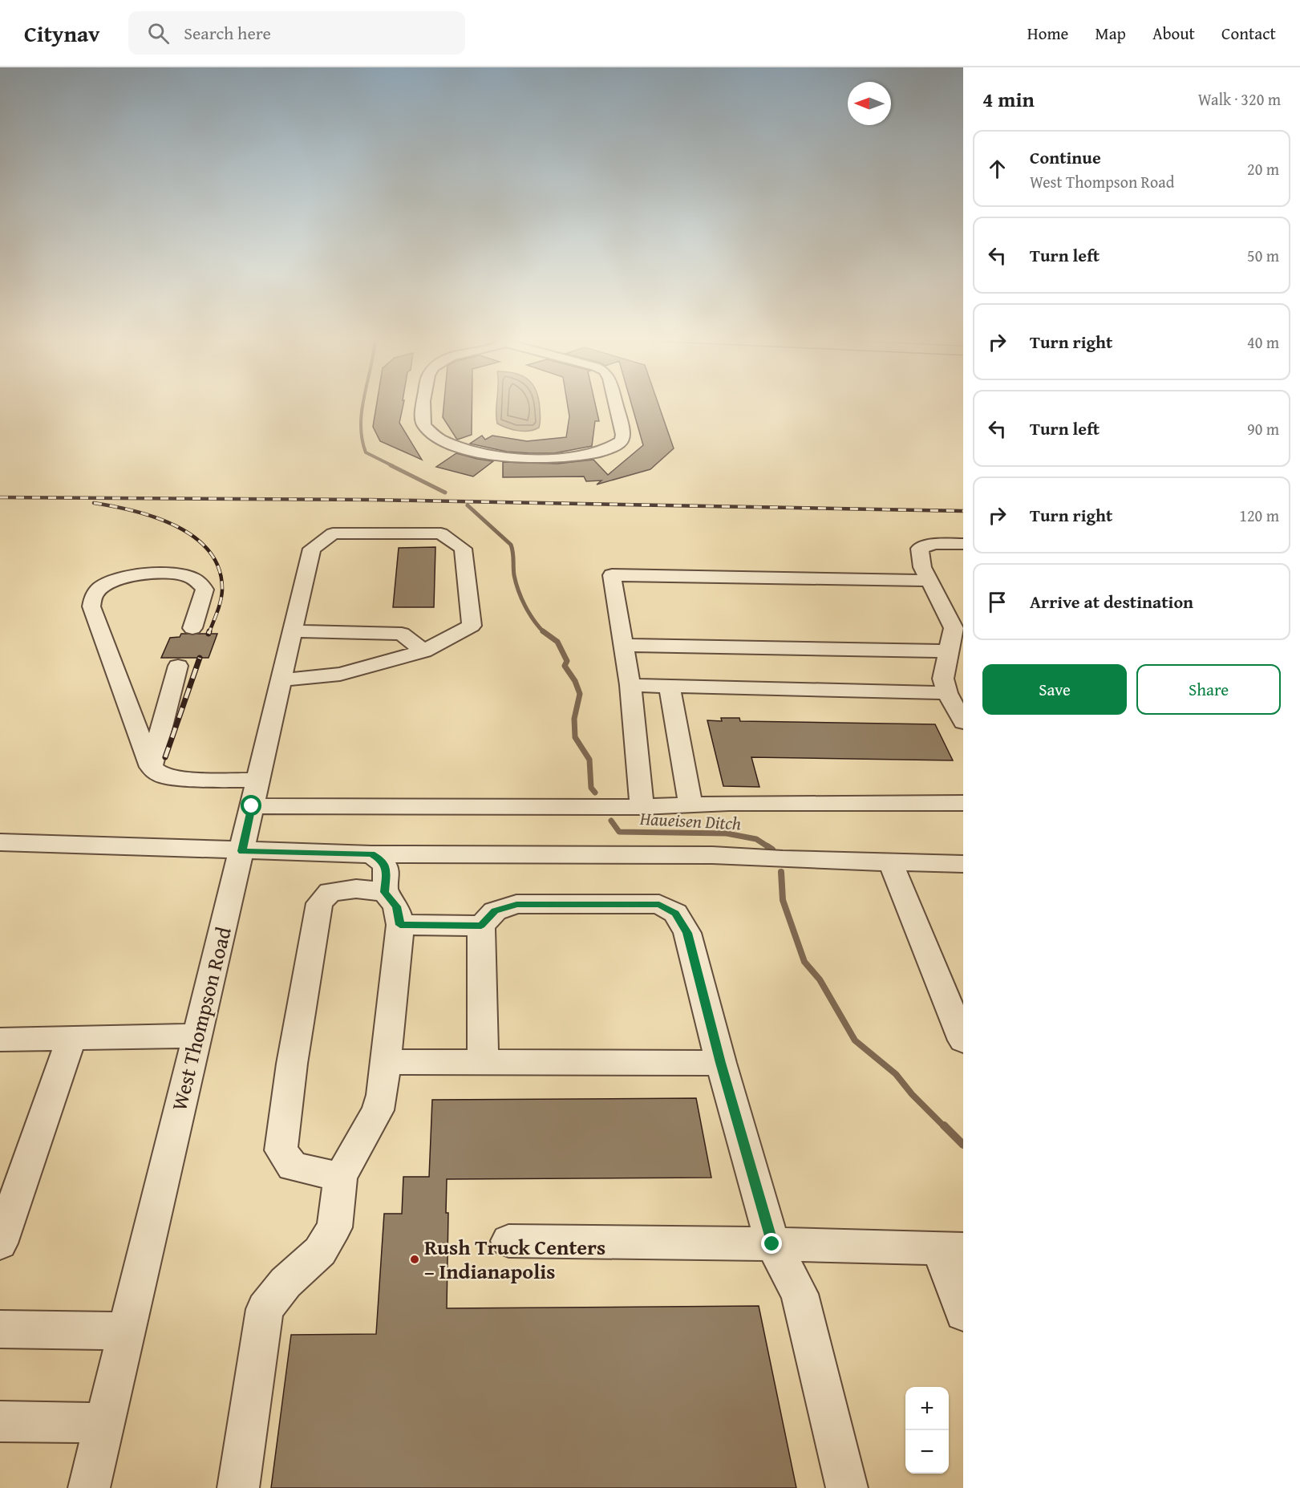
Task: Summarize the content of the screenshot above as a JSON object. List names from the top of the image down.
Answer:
{
  "streets": {
    "street": ["West Thompson Road"]
  },
  "water": ["Haueisen Ditch"],
  "places": ["Rush Truck Centers – Indianapolis"],
  "north": "left",
  "page": {
    "header": "Citynav",
    "search": "Search here",
    "nav": [
      "Home",
      "Map",
      "About",
      "Contact"
    ],
    "heading": ["4 min", "Walk · 320 m"],
    "list": [
      ["Continue", "West Thompson Road", "20 m"],
      ["Turn left", "50 m"],
      ["Turn right", "40 m"],
      ["Turn left", "90 m"],
      ["Turn right", "120 m"],
      "Arrive at destination"
    ],
    "buttons": ["Save", "Share"],
    "map_buttons": ["+", "−"]
  }
}
